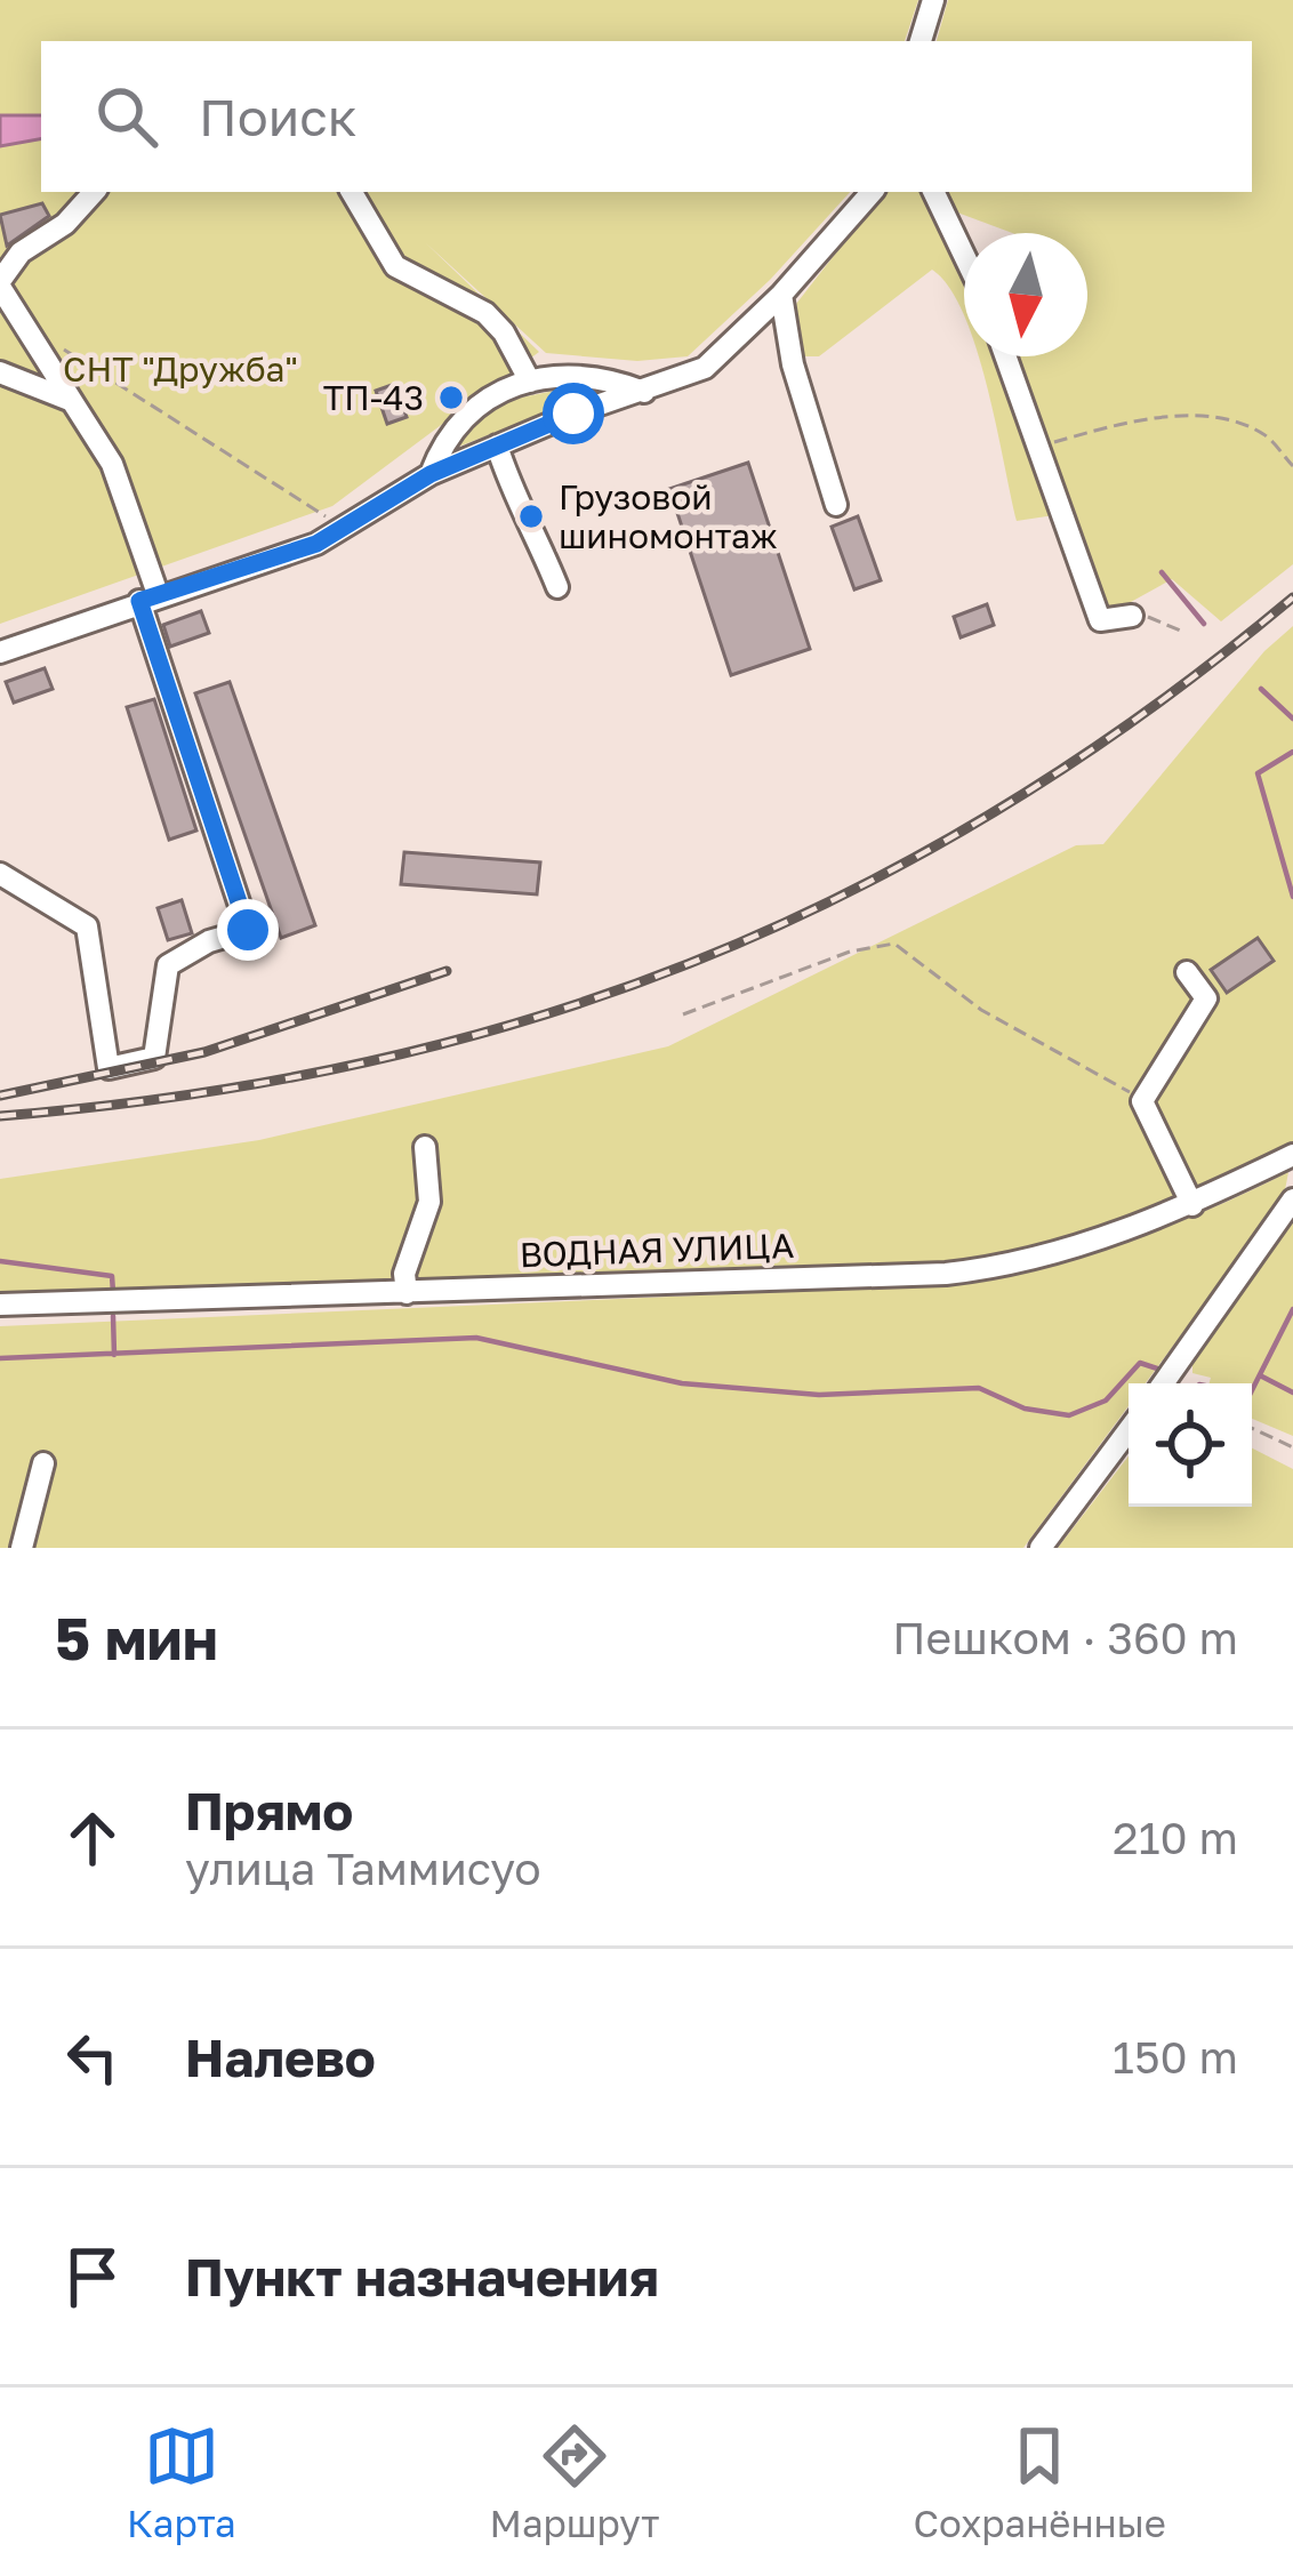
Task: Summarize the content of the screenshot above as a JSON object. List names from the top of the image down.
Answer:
{
  "streets": {
    "street": ["ВОДНАЯ УЛИЦА"]
  },
  "parks": ["СНТ \"Дружба\""],
  "places": ["ТП-43", "Грузовой шиномонтаж"],
  "north": "bottom",
  "page": {
    "search": "Поиск",
    "heading": ["5 мин", "Пешком · 360 m"],
    "list": [
      ["Прямо", "улица Таммисуо", "210 m"],
      ["Налево", "150 m"],
      "Пункт назначения"
    ],
    "nav": ["Карта", "Маршрут", "Сохранённые"]
  }
}
